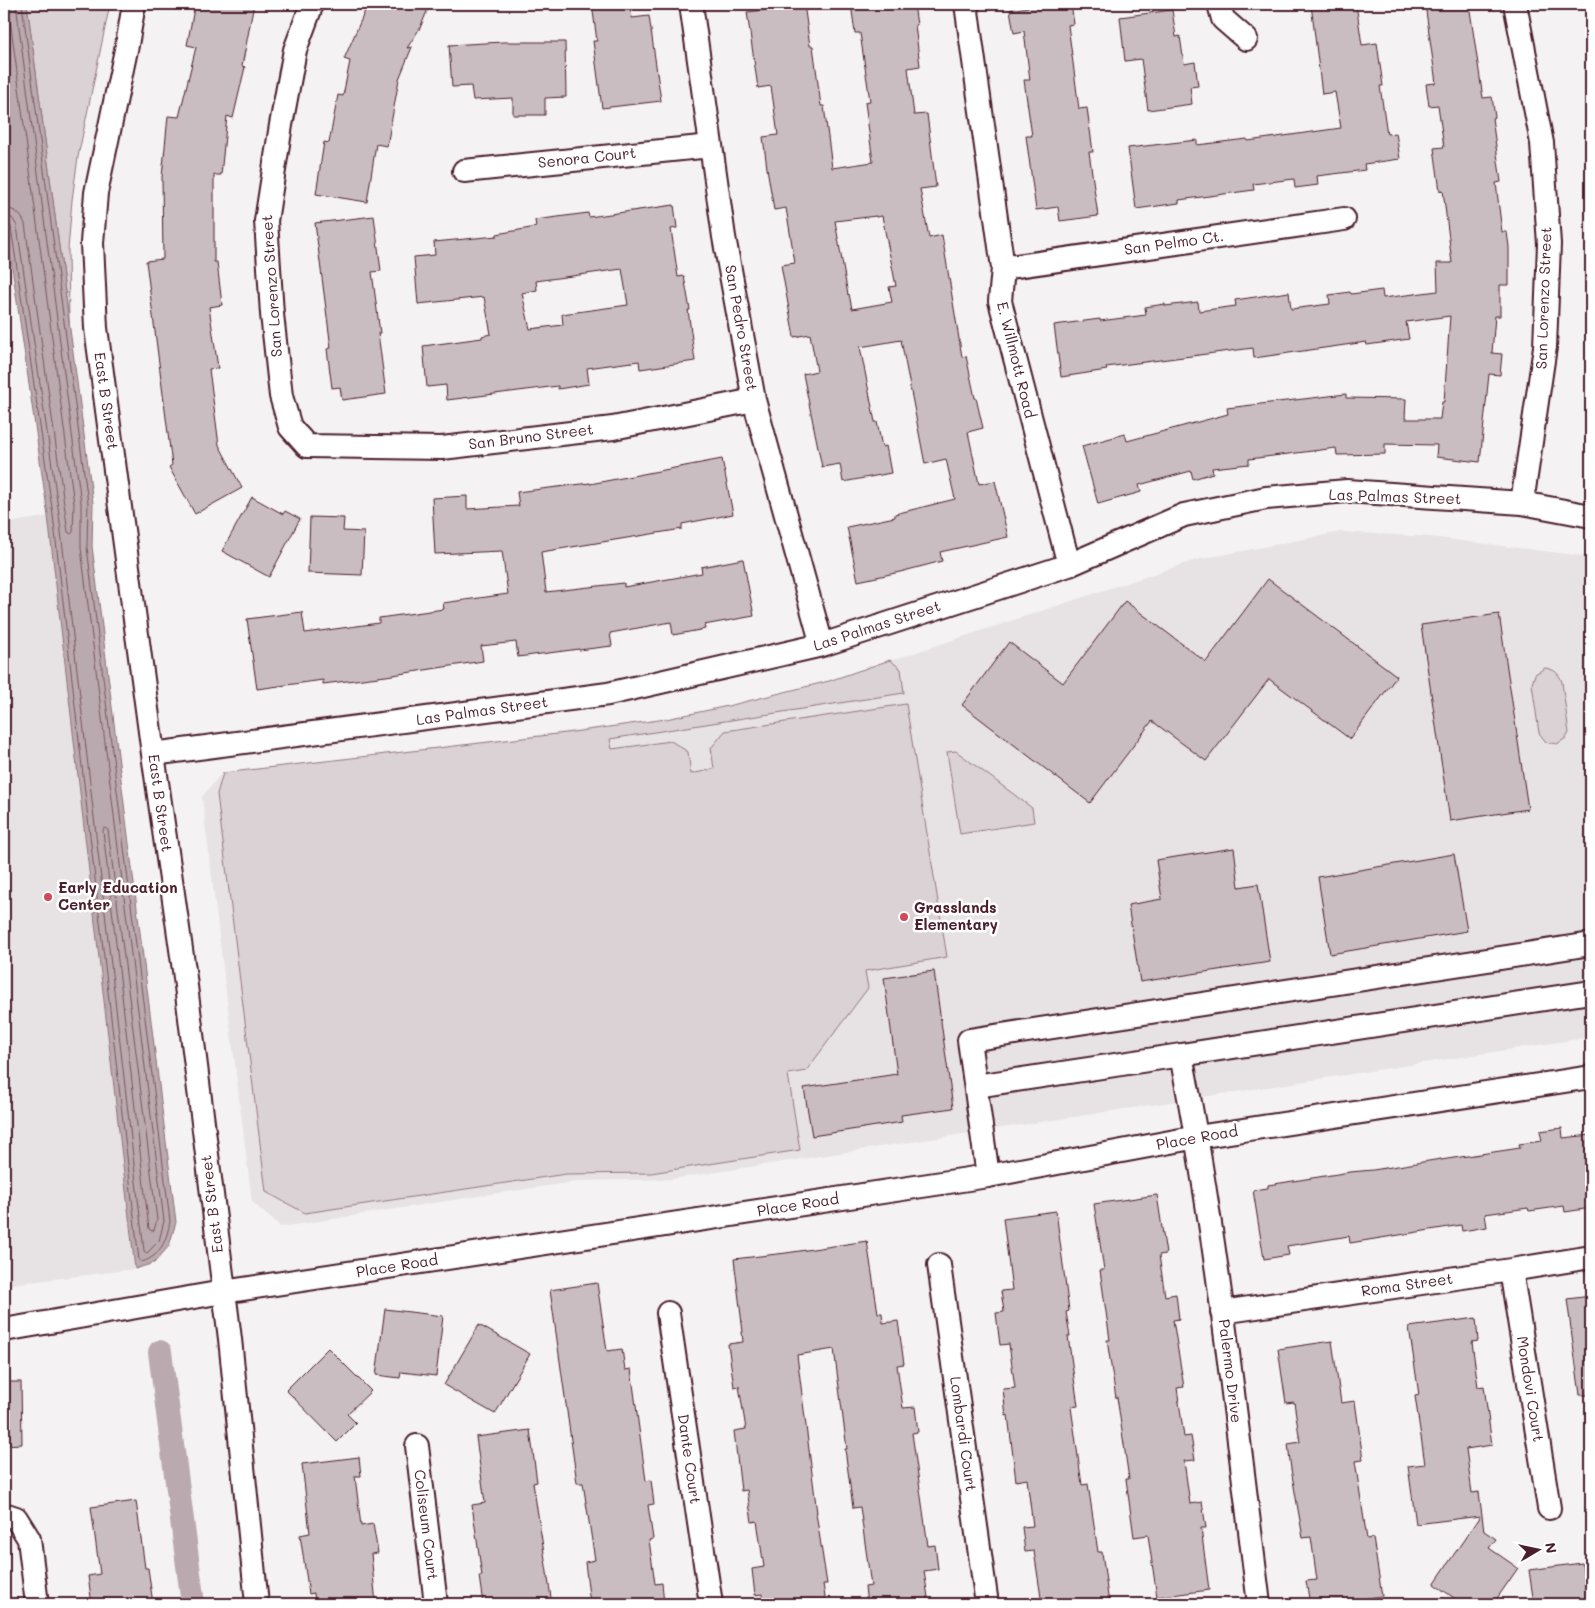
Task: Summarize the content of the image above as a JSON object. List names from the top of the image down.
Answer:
{
  "streets": {
    "street": [
      "Senora Court",
      "San Pelmo Ct.",
      "San Lorenzo Street",
      "San Pedro Street",
      "E. Willmott Road",
      "East B Street",
      "San Bruno Street",
      "Las Palmas Street",
      "Place Road",
      "Roma Street",
      "Palermo Drive",
      "Mondovi Court",
      "Lombardi Court",
      "Dante Court",
      "Coliseum Court"
    ]
  },
  "crossings": [
    ["Senora Court", "San Pedro Street"],
    ["San Pelmo Ct.", "E. Willmott Road"],
    ["San Lorenzo Street", "San Bruno Street"],
    ["San Lorenzo Street", "Las Palmas Street"],
    ["San Pedro Street", "San Bruno Street"],
    ["San Pedro Street", "Las Palmas Street"],
    ["E. Willmott Road", "Las Palmas Street"],
    ["East B Street", "Las Palmas Street"],
    ["East B Street", "Place Road"],
    ["Place Road", "Palermo Drive"],
    ["Roma Street", "Palermo Drive"],
    ["Roma Street", "Mondovi Court"]
  ],
  "places": ["Early Education Center", "Grasslands Elementary"],
  "north": "right"
}
